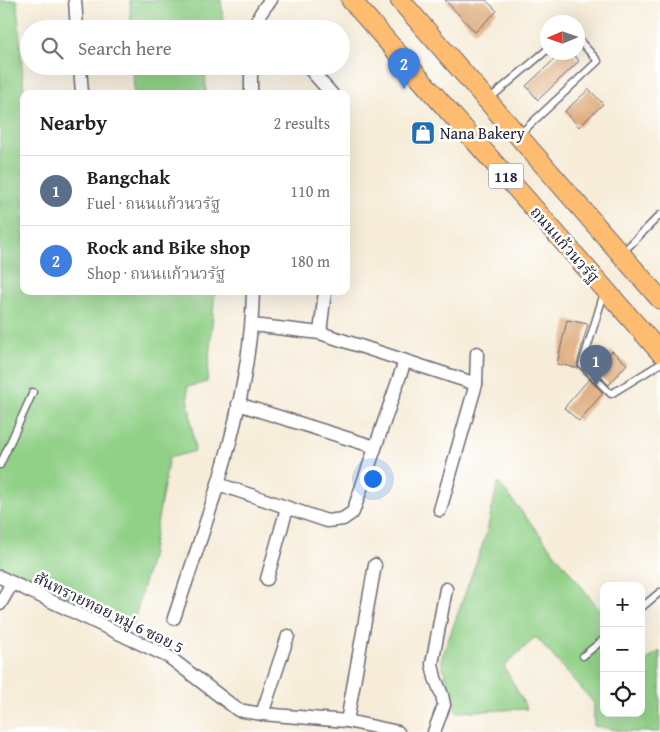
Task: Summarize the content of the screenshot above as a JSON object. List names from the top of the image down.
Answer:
{
  "streets": {
    "main road": ["118", "ถนนแก้วนวรัฐ"],
    "street": ["สันทรายทอย หมู่ 6 ซอย 5"]
  },
  "places": {
    "shop": ["Nana Bakery"]
  },
  "north": "left",
  "page": {
    "search": "Search here",
    "pins": ["2", "1"],
    "heading": ["Nearby", "2 results"],
    "list": [
      {
        "mark": "1",
        "name": "Bangchak",
        "note": "Fuel · ถนนแก้วนวรัฐ",
        "value": "110 m"
      },
      {
        "mark": "2",
        "name": "Rock and Bike shop",
        "note": "Shop · ถนนแก้วนวรัฐ",
        "value": "180 m"
      }
    ],
    "map_buttons": ["+", "−"]
  }
}
